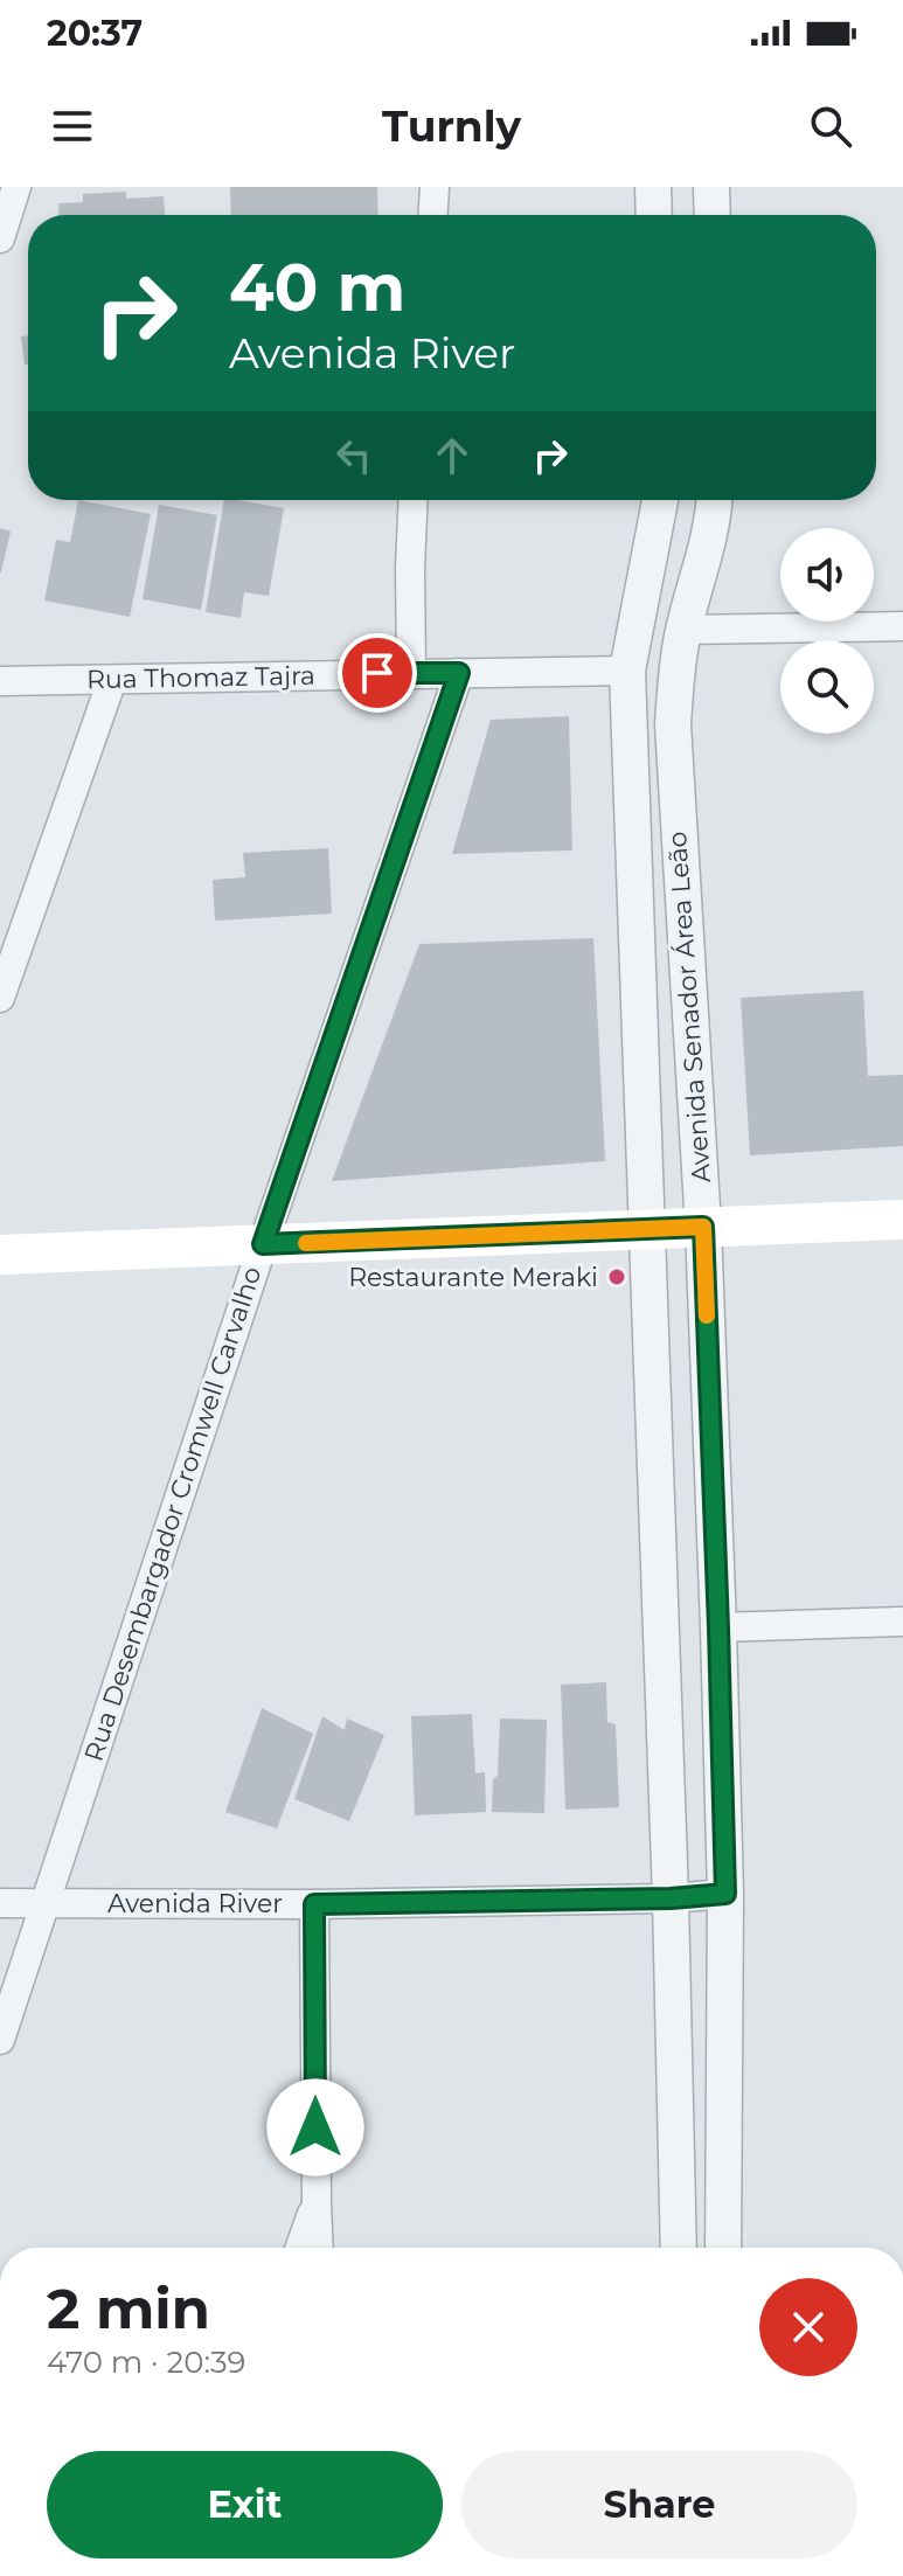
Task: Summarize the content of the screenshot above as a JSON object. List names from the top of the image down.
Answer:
{
  "streets": {
    "street": [
      "Rua Thomaz Tajra",
      "Avenida Senador Área Leão",
      "Rua Desembargador Cromwell Carvalho",
      "Avenida River"
    ]
  },
  "crossings": [
    ["Rua Thomaz Tajra", "Avenida Senador Área Leão"],
    ["Rua Thomaz Tajra", "Rua Desembargador Cromwell Carvalho"],
    ["Avenida Senador Área Leão", "Avenida River"],
    ["Rua Desembargador Cromwell Carvalho", "Avenida River"]
  ],
  "places": ["Restaurante Meraki"],
  "page": {
    "status": "20:37",
    "header": "Turnly",
    "turn": ["40 m", "Avenida River"],
    "heading": ["2 min", "470 m · 20:39"],
    "buttons": ["Exit", "Share"]
  }
}
